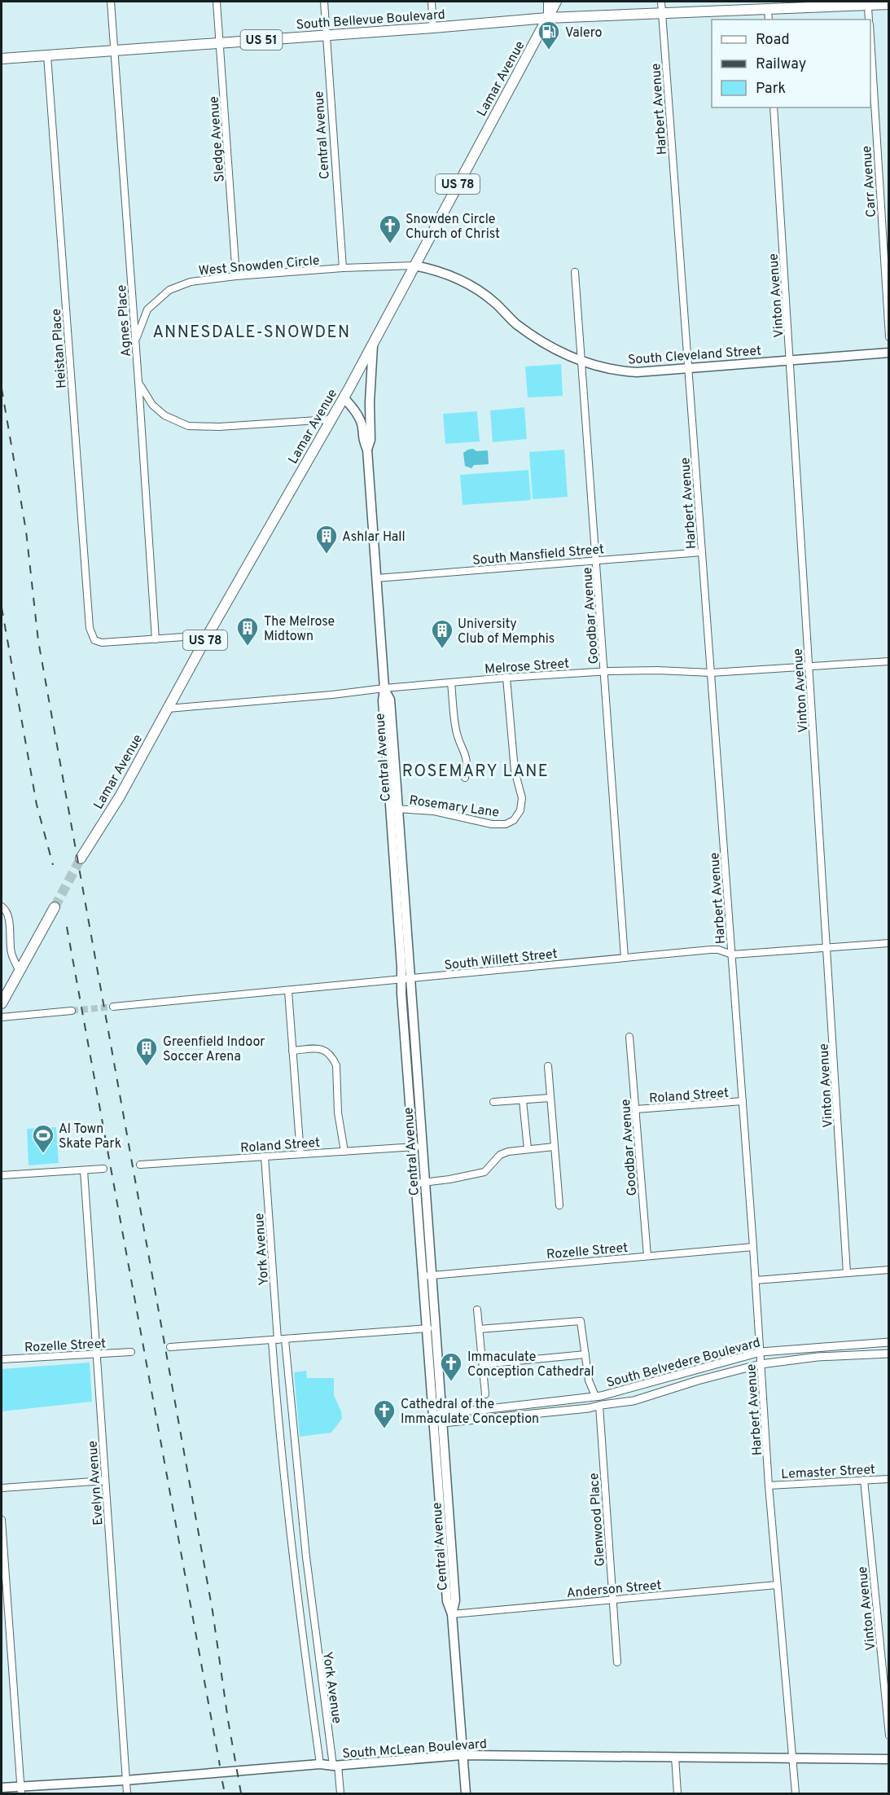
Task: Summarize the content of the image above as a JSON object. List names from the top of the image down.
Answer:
{
  "streets": {
    "main road": [
      "South Bellevue Boulevard",
      "US 51",
      "Lamar Avenue",
      "Central Avenue",
      "US 78",
      "South Cleveland Street",
      "South McLean Boulevard"
    ],
    "street": [
      "Harbert Avenue",
      "Sledge Avenue",
      "Carr Avenue",
      "West Snowden Circle",
      "Vinton Avenue",
      "Agnes Place",
      "Heistan Place",
      "South Mansfield Street",
      "Goodbar Avenue",
      "Melrose Street",
      "Rosemary Lane",
      "South Willett Street",
      "Roland Street",
      "York Avenue",
      "Rozelle Street",
      "South Belvedere Boulevard",
      "Lemaster Street",
      "Evelyn Avenue",
      "Glenwood Place",
      "Anderson Street"
    ]
  },
  "crossings": [
    ["South Bellevue Boulevard", "Lamar Avenue"],
    ["South Bellevue Boulevard", "Harbert Avenue"],
    ["South Bellevue Boulevard", "Central Avenue"],
    ["South Bellevue Boulevard", "Sledge Avenue"],
    ["South Bellevue Boulevard", "Agnes Place"],
    ["South Bellevue Boulevard", "Heistan Place"],
    ["Lamar Avenue", "Central Avenue"],
    ["Lamar Avenue", "West Snowden Circle"],
    ["Lamar Avenue", "South Cleveland Street"],
    ["Lamar Avenue", "Melrose Street"],
    ["Harbert Avenue", "South Cleveland Street"],
    ["Harbert Avenue", "South Mansfield Street"],
    ["Harbert Avenue", "Melrose Street"],
    ["Harbert Avenue", "South Willett Street"],
    ["Harbert Avenue", "Roland Street"],
    ["Harbert Avenue", "Rozelle Street"],
    ["Harbert Avenue", "South Belvedere Boulevard"],
    ["Harbert Avenue", "Lemaster Street"],
    ["Harbert Avenue", "Anderson Street"],
    ["Harbert Avenue", "South McLean Boulevard"],
    ["Central Avenue", "West Snowden Circle"],
    ["Central Avenue", "South Mansfield Street"],
    ["Central Avenue", "Melrose Street"],
    ["Central Avenue", "Rosemary Lane"],
    ["Central Avenue", "South Willett Street"],
    ["Central Avenue", "Roland Street"],
    ["Central Avenue", "Rozelle Street"],
    ["Central Avenue", "South Belvedere Boulevard"],
    ["Central Avenue", "Anderson Street"],
    ["Central Avenue", "South McLean Boulevard"],
    ["Sledge Avenue", "West Snowden Circle"],
    ["West Snowden Circle", "Agnes Place"],
    ["West Snowden Circle", "South Cleveland Street"],
    ["Vinton Avenue", "South Cleveland Street"],
    ["Vinton Avenue", "Melrose Street"],
    ["Vinton Avenue", "South Willett Street"],
    ["Vinton Avenue", "Lemaster Street"],
    ["Agnes Place", "Heistan Place"],
    ["South Cleveland Street", "Goodbar Avenue"],
    ["South Mansfield Street", "Goodbar Avenue"],
    ["Goodbar Avenue", "Melrose Street"],
    ["Goodbar Avenue", "South Willett Street"],
    ["Goodbar Avenue", "Roland Street"],
    ["Goodbar Avenue", "Rozelle Street"],
    ["Melrose Street", "Rosemary Lane"],
    ["Roland Street", "York Avenue"],
    ["York Avenue", "South McLean Boulevard"],
    ["Rozelle Street", "Evelyn Avenue"],
    ["South Belvedere Boulevard", "Glenwood Place"],
    ["Evelyn Avenue", "South McLean Boulevard"],
    ["Glenwood Place", "Anderson Street"]
  ],
  "districts": ["ANNESDALE-SNOWDEN", "ROSEMARY LANE"],
  "places": {
    "fuel station": ["Valero"],
    "church": ["Snowden Circle Church of Christ", "Immaculate Conception Cathedral", "Cathedral of the Immaculate Conception"],
    "building": [
      "Ashlar Hall",
      "The Melrose Midtown",
      "University Club of Memphis",
      "Greenfield Indoor Soccer Arena"
    ],
    "sports": ["Al Town Skate Park"]
  },
  "legend": ["Road", "Railway", "Park"]
}
